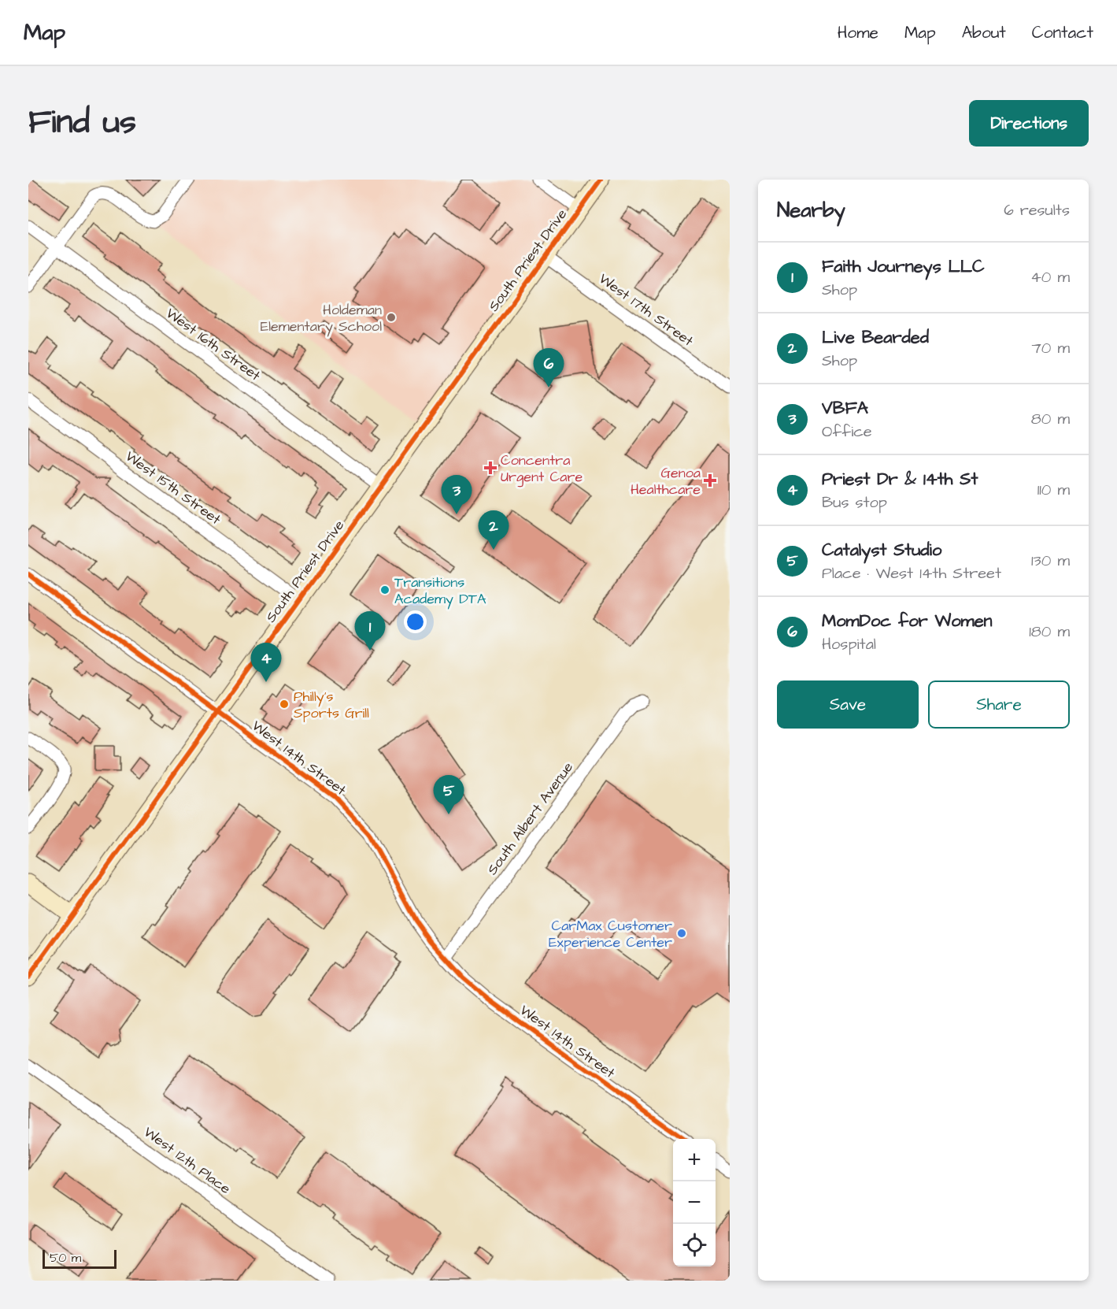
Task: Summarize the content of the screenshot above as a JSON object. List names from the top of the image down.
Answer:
{
  "streets": {
    "main road": ["South Priest Drive"],
    "street": [
      "West 17th Street",
      "West 16th Street",
      "West 15th Street",
      "West 14th Street",
      "South Albert Avenue",
      "West 12th Place"
    ]
  },
  "crossings": [
    ["South Priest Drive", "West 17th Street"],
    ["South Priest Drive", "West 16th Street"],
    ["South Priest Drive", "West 15th Street"],
    ["South Priest Drive", "West 14th Street"],
    ["West 14th Street", "South Albert Avenue"]
  ],
  "places": {
    "other": [
      "Holdeman Elementary School",
      "Transitions Academy DTA",
      "Philly's Sports Grill",
      "CarMax Customer Experience Center"
    ],
    "health": ["Concentra Urgent Care", "Genoa Healthcare"]
  },
  "scale_bar": "50 m",
  "page": {
    "header": "Map",
    "nav": [
      "Home",
      "Map",
      "About",
      "Contact"
    ],
    "title": "Find us",
    "buttons": [
      "Directions",
      ["Save", "Share"]
    ],
    "heading": ["Nearby", "6 results"],
    "list": [
      {
        "mark": "1",
        "name": "Faith Journeys LLC",
        "note": "Shop",
        "value": "40 m"
      },
      {
        "mark": "2",
        "name": "Live Bearded",
        "note": "Shop",
        "value": "70 m"
      },
      {
        "mark": "3",
        "name": "VBFA",
        "note": "Office",
        "value": "80 m"
      },
      {
        "mark": "4",
        "name": "Priest Dr & 14th St",
        "note": "Bus stop",
        "value": "110 m"
      },
      {
        "mark": "5",
        "name": "Catalyst Studio",
        "note": "Place · West 14th Street",
        "value": "130 m"
      },
      {
        "mark": "6",
        "name": "MomDoc for Women",
        "note": "Hospital",
        "value": "180 m"
      }
    ],
    "pins": [
      "6",
      "3",
      "2",
      "1",
      "4",
      "5"
    ],
    "map_buttons": ["+", "−"],
    "scale": "50 m"
  }
}
